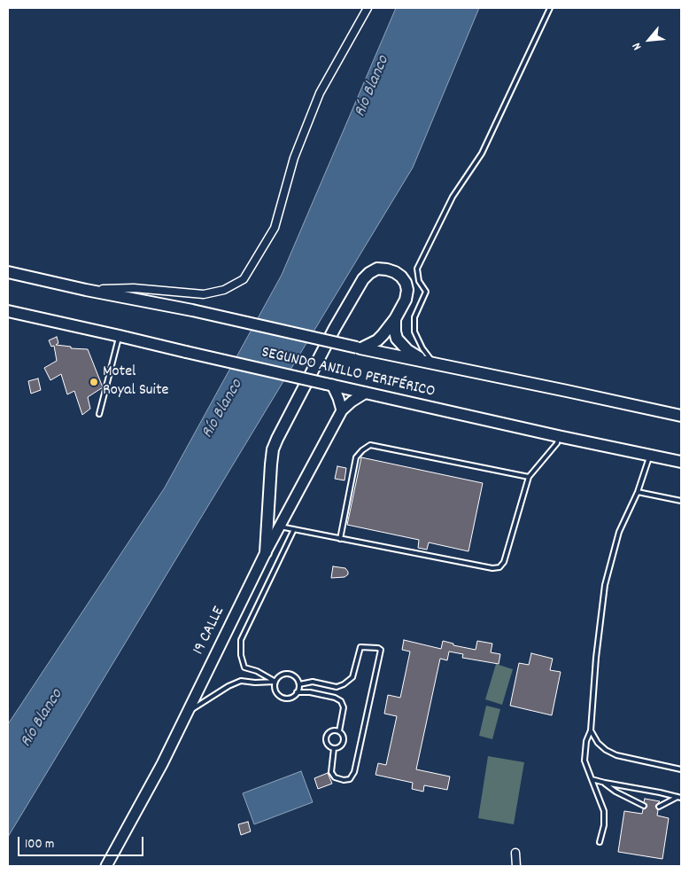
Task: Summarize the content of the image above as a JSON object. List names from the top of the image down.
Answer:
{
  "streets": {
    "main road": ["SEGUNDO ANILLO PERIFÉRICO", "19 CALLE"]
  },
  "crossings": [
    ["SEGUNDO ANILLO PERIFÉRICO", "19 CALLE"]
  ],
  "water": ["Río Blanco"],
  "places": ["Motel Royal Suite"],
  "scale_bar": "100 m",
  "north": "bottom left"
}
